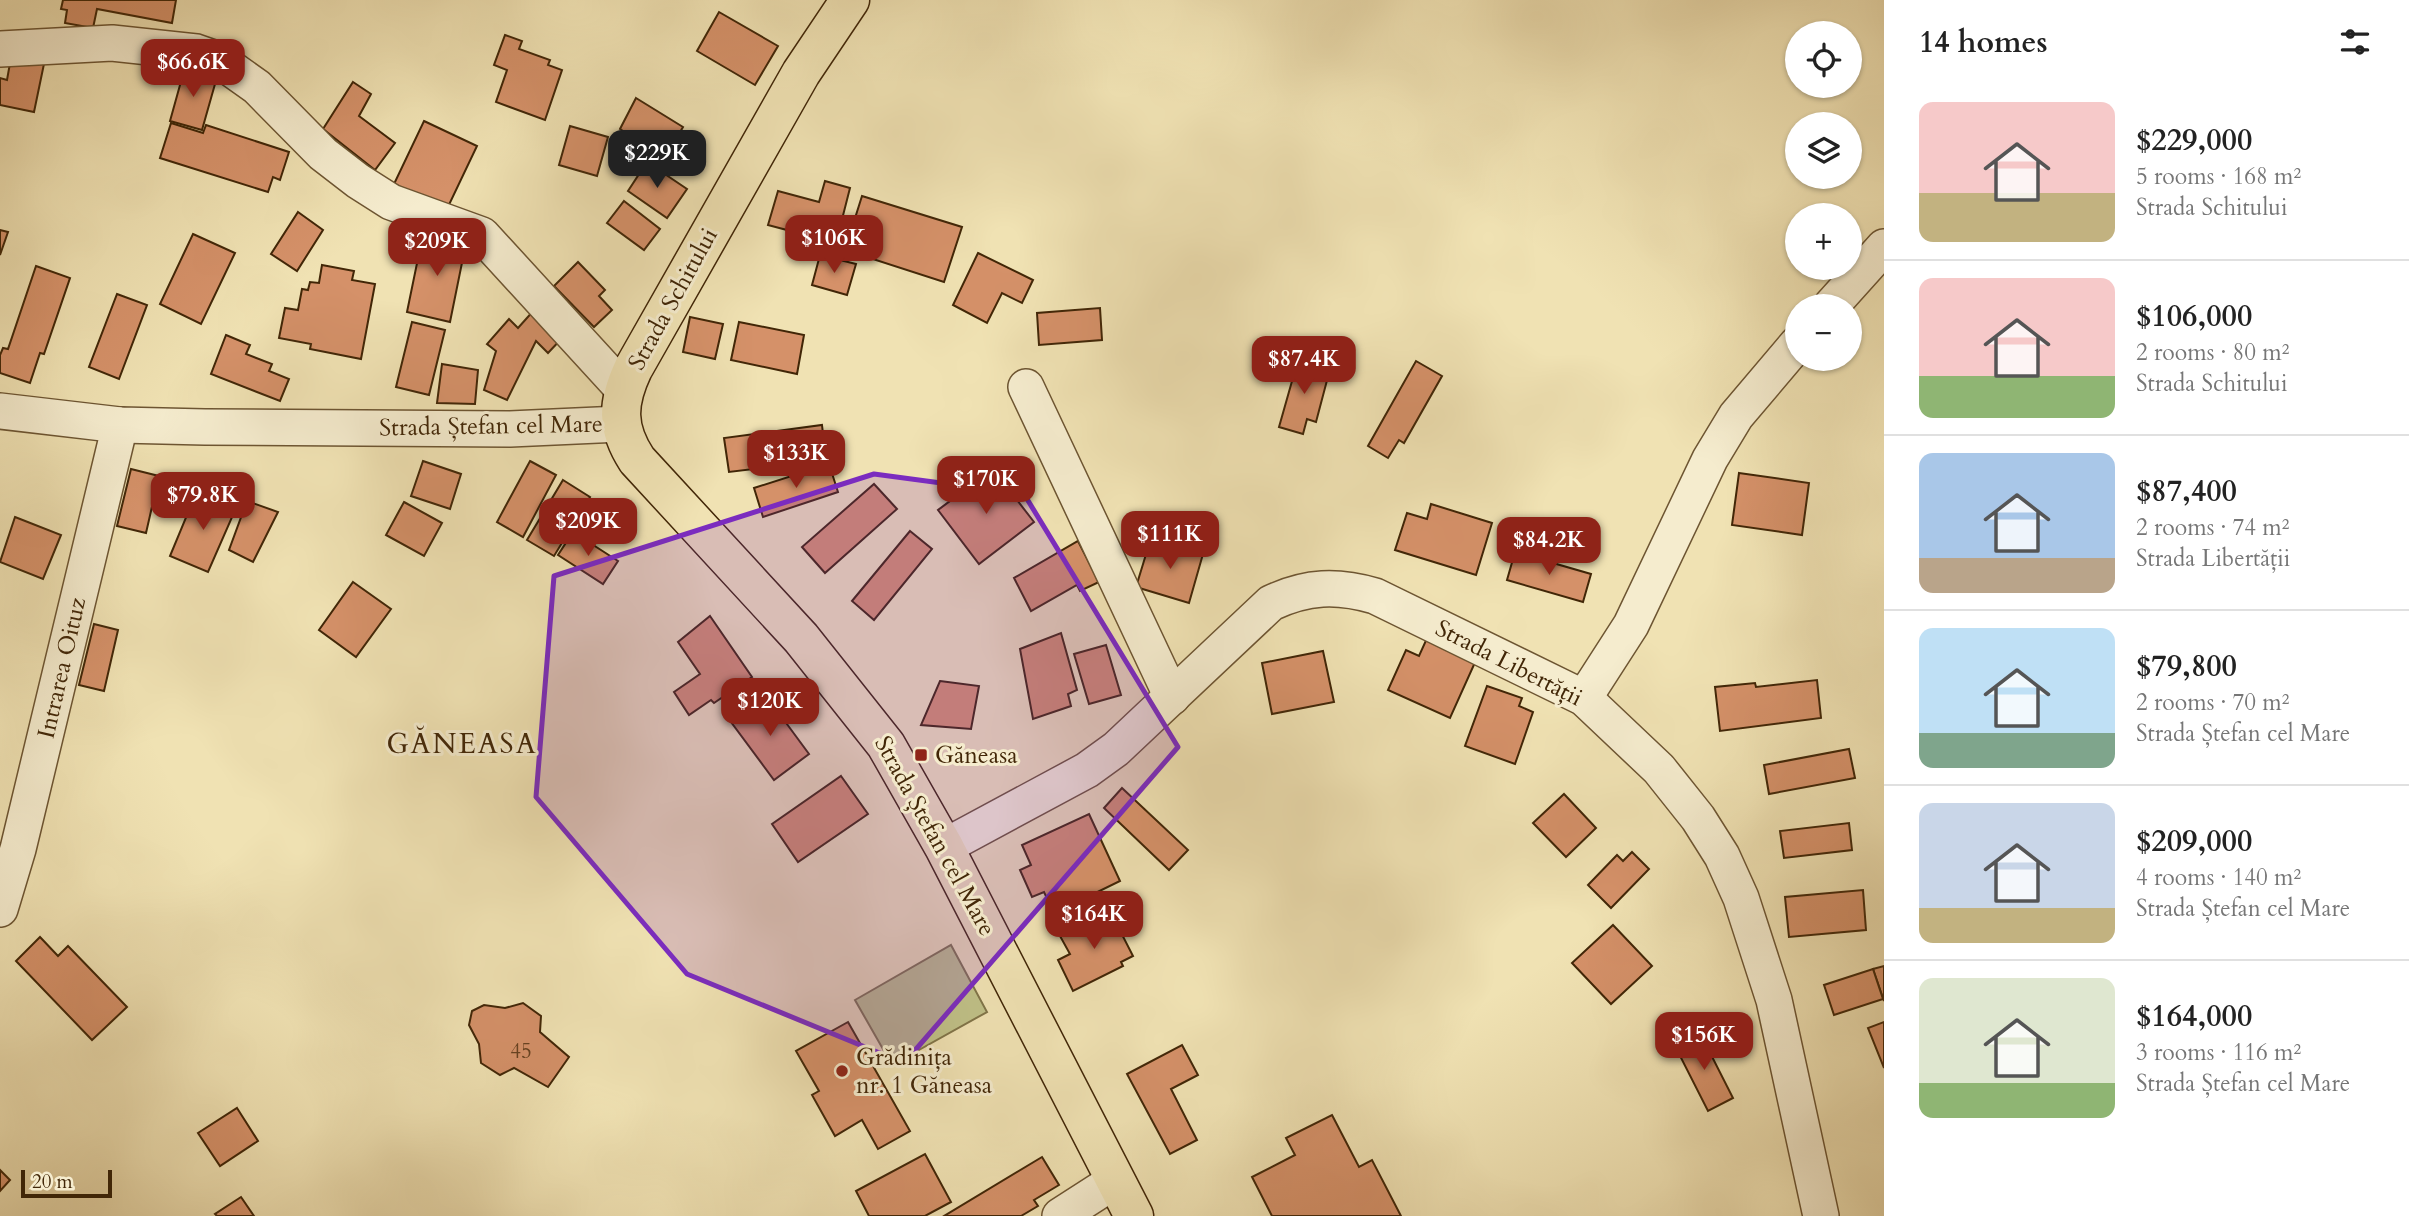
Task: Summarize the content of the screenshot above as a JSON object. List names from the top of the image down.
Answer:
{
  "streets": {
    "main road": ["Strada Schitului", "Strada Ștefan cel Mare"],
    "street": ["Strada Libertății", "Intrarea Oituz"]
  },
  "crossings": [
    ["Strada Schitului", "Strada Ștefan cel Mare"],
    ["Strada Ștefan cel Mare", "Strada Libertății"],
    ["Strada Ștefan cel Mare", "Intrarea Oituz"]
  ],
  "districts": ["GĂNEASA"],
  "places": {
    "transit": ["Găneasa"],
    "other": ["Grădinița nr. 1 Găneasa"]
  },
  "house_numbers": ["45"],
  "scale_bar": "20 m",
  "page": {
    "heading": "14 homes",
    "map_buttons": ["+", "−"],
    "price": [
      "$66.6K",
      "$229K",
      "$106K",
      "$209K",
      "$87.4K",
      "$133K",
      "$170K",
      "$79.8K",
      "$209K",
      "$111K",
      "$84.2K",
      "$120K",
      "$164K",
      "$156K"
    ],
    "list": [
      {
        "name": "$229,000",
        "note": "5 rooms · 168 m² · Strada Schitului"
      },
      {
        "name": "$106,000",
        "note": "2 rooms · 80 m² · Strada Schitului"
      },
      {
        "name": "$87,400",
        "note": "2 rooms · 74 m² · Strada Libertății"
      },
      {
        "name": "$79,800",
        "note": "2 rooms · 70 m² · Strada Ștefan cel Mare"
      },
      {
        "name": "$209,000",
        "note": "4 rooms · 140 m² · Strada Ștefan cel Mare"
      },
      {
        "name": "$164,000",
        "note": "3 rooms · 116 m² · Strada Ștefan cel Mare"
      }
    ],
    "scale": "20 m"
  }
}
